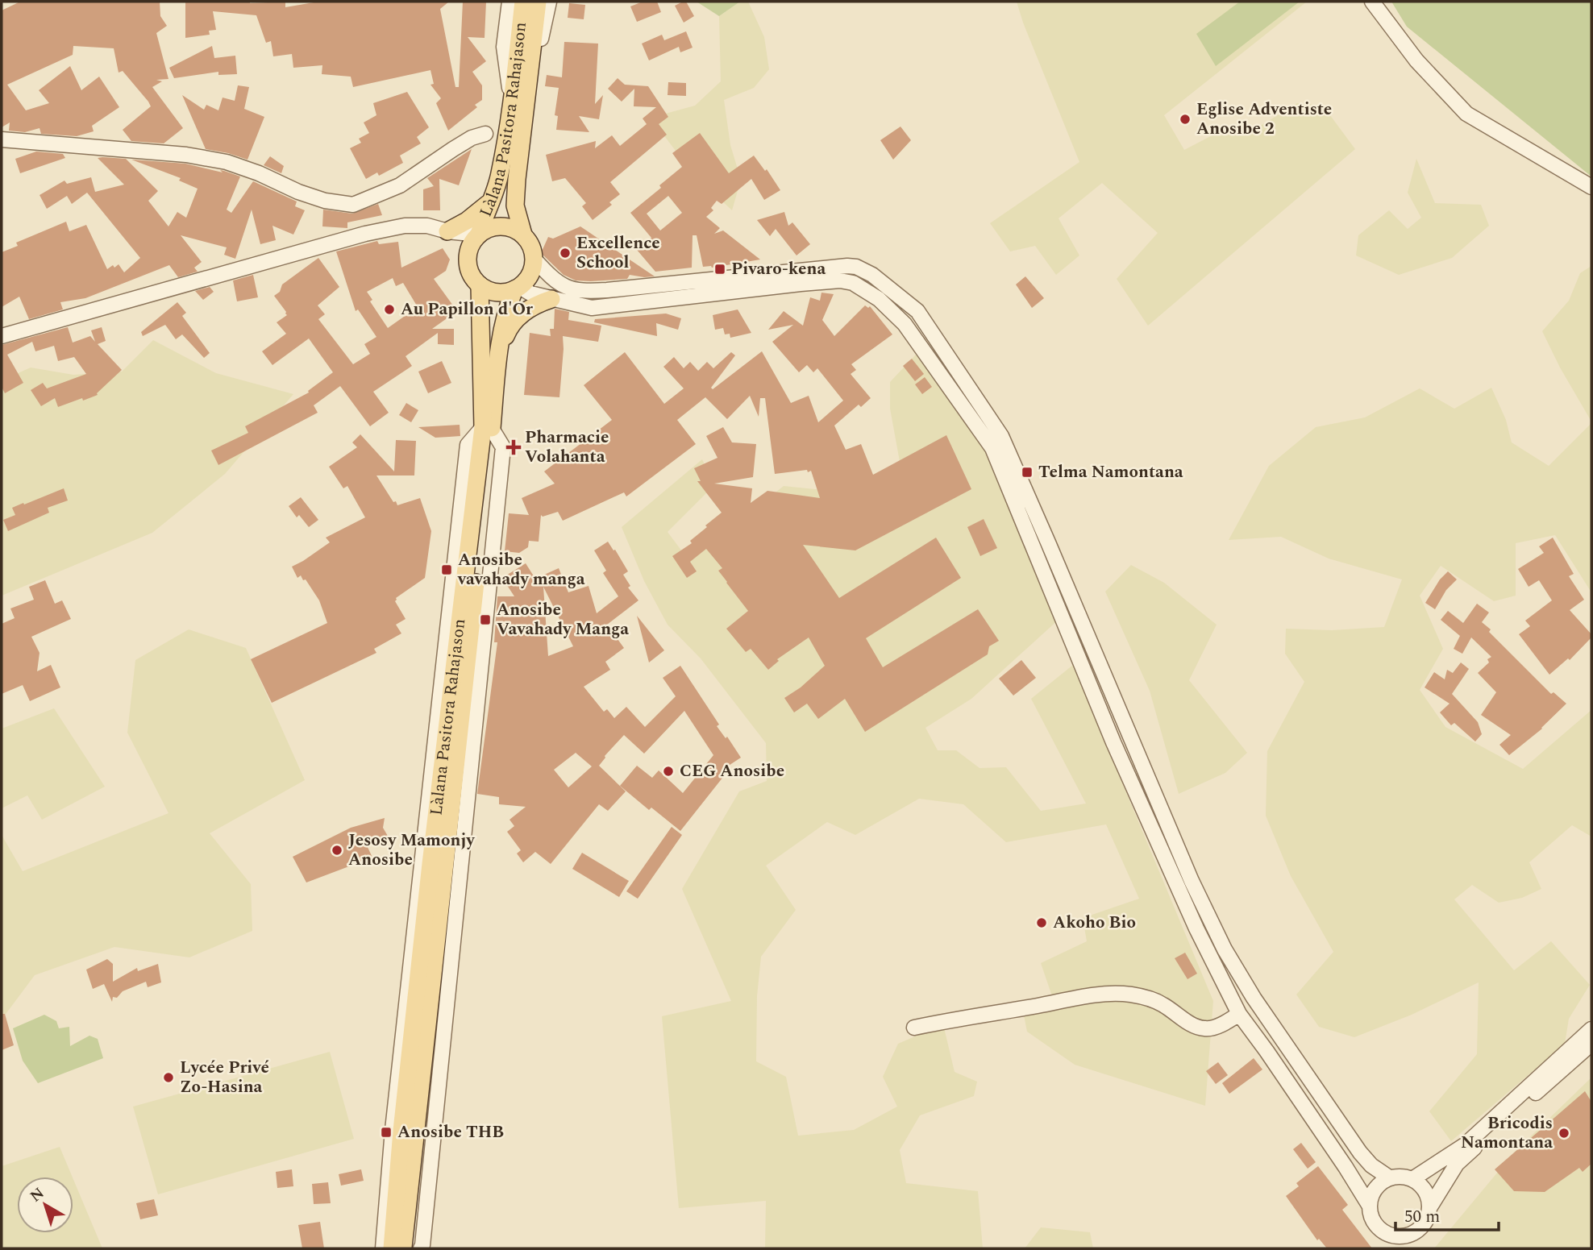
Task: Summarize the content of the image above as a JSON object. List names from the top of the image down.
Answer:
{
  "streets": {
    "main road": ["Làlana Pasitora Rahajason"]
  },
  "places": {
    "other": [
      "Eglise Adventiste Anosibe 2",
      "Excellence School",
      "Au Papillon d'Or",
      "CEG Anosibe",
      "Jesosy Mamonjy Anosibe",
      "Akoho Bio",
      "Lycée Privé Zo-Hasina",
      "Bricodis Namontana"
    ],
    "transit": [
      "Pivaro-kena",
      "Telma Namontana",
      "Anosibe vavahady manga",
      "Anosibe Vavahady Manga",
      "Anosibe THB"
    ],
    "health": ["Pharmacie Volahanta"]
  },
  "scale_bar": "50 m",
  "north": "top left"
}
